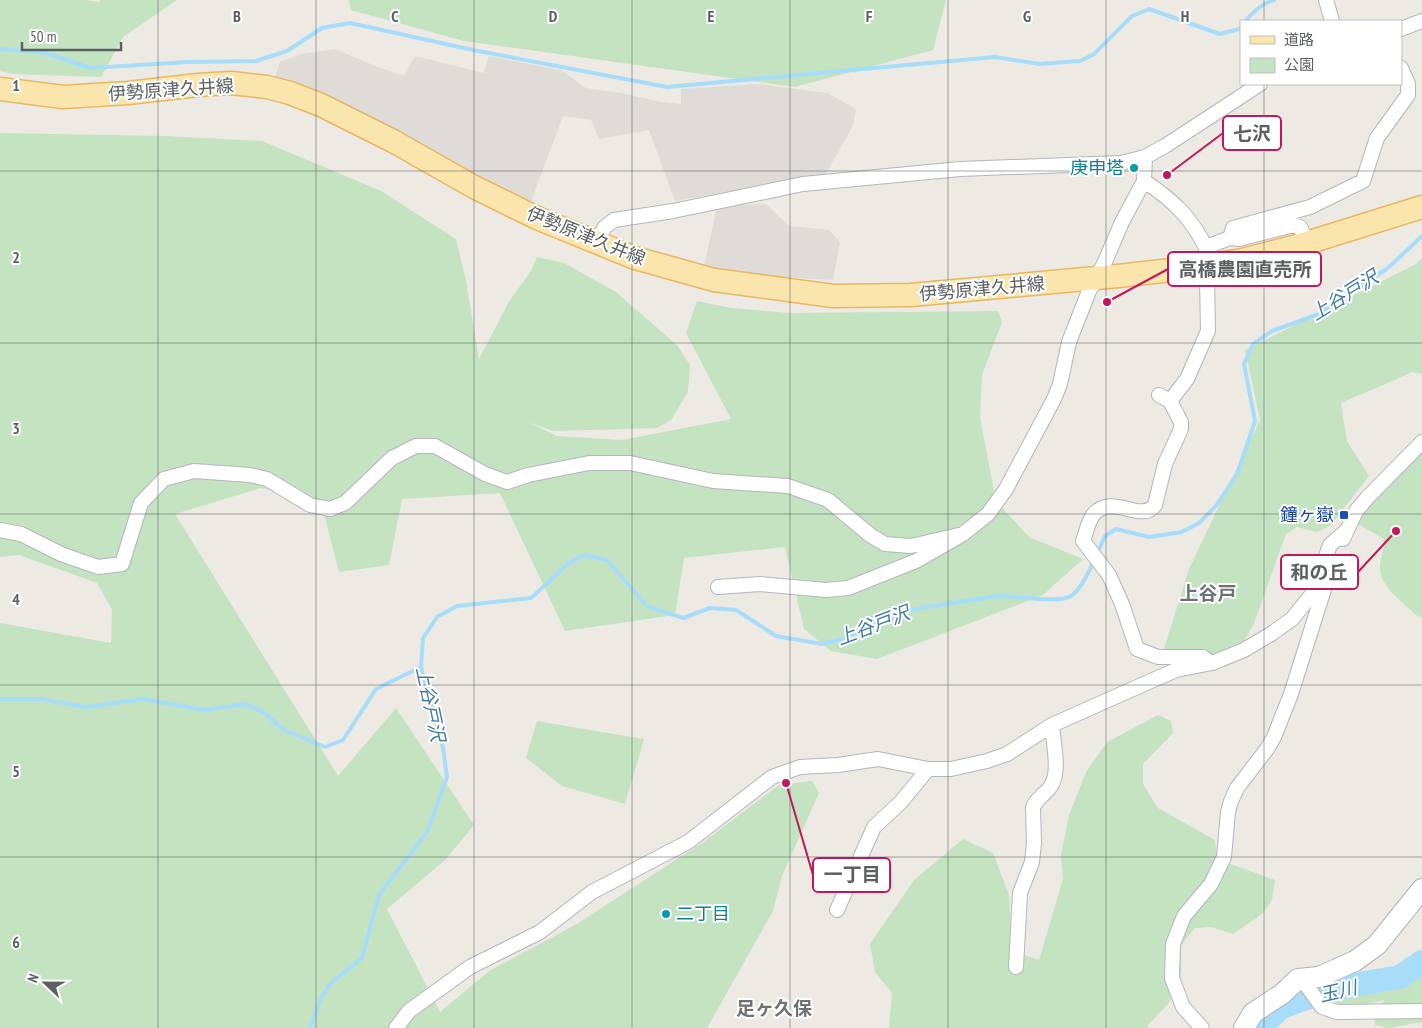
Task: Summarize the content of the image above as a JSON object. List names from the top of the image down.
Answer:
{
  "streets": {
    "main road": ["伊勢原津久井線"]
  },
  "districts": ["上谷戸", "足ヶ久保"],
  "water": ["上谷戸沢", "玉川"],
  "places": {
    "other": [
      "庚申塔",
      "七沢",
      "高橋農園直売所",
      "和の丘",
      "一丁目",
      "二丁目"
    ],
    "transit": ["鐘ヶ嶽"]
  },
  "legend": ["道路", "公園"],
  "scale_bar": "50 m",
  "north": "left",
  "grid": {
    "columns": [
      "B",
      "C",
      "D",
      "E",
      "F",
      "G",
      "H"
    ],
    "rows": [
      "1",
      "2",
      "3",
      "4",
      "5",
      "6"
    ]
  }
}
